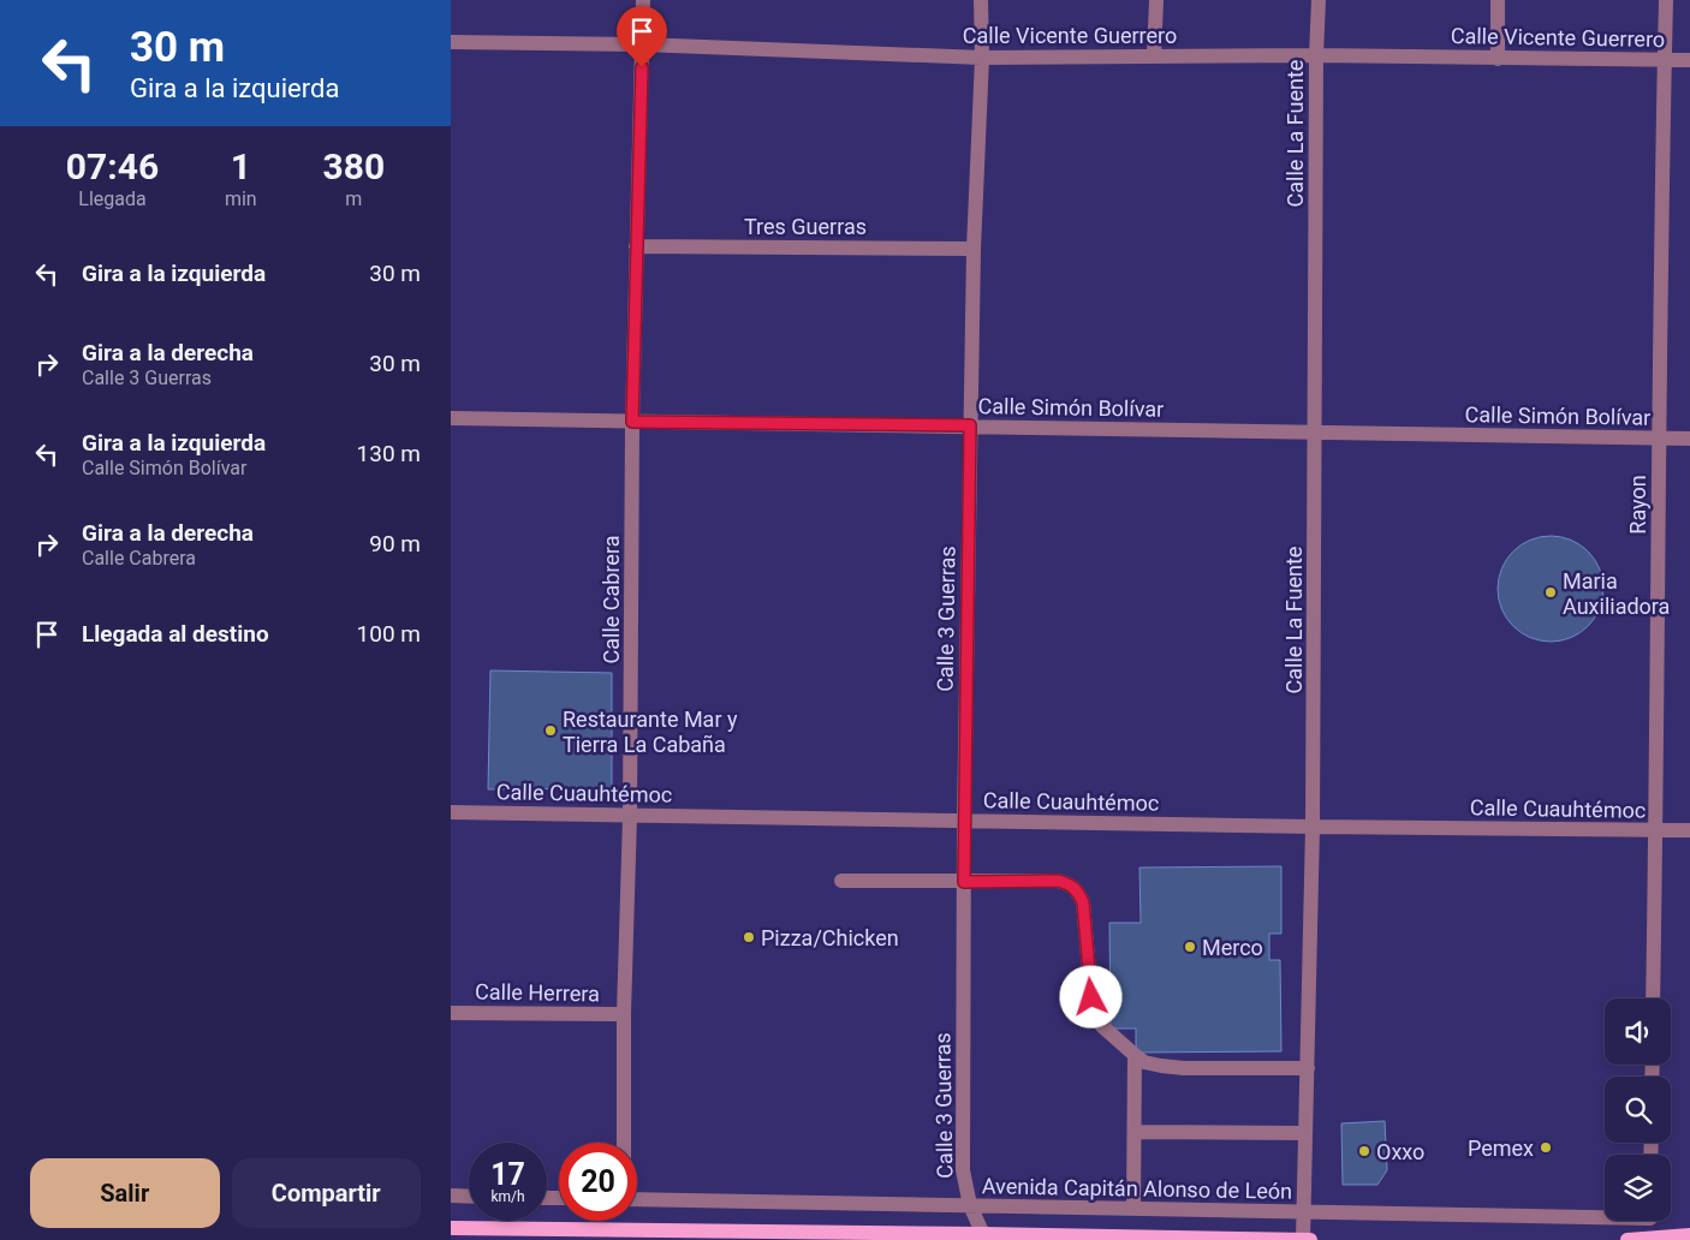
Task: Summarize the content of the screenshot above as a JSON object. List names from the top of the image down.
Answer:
{
  "streets": {
    "street": [
      "Calle Vicente Guerrero",
      "Calle La Fuente",
      "Tres Guerras",
      "Calle Simón Bolívar",
      "Rayon",
      "Calle Cabrera",
      "Calle 3 Guerras",
      "Calle Cuauhtémoc",
      "Calle Herrera",
      "Avenida Capitán Alonso de León"
    ]
  },
  "crossings": [
    ["Calle Vicente Guerrero", "Calle La Fuente"],
    ["Calle Vicente Guerrero", "Rayon"],
    ["Calle Vicente Guerrero", "Calle Cabrera"],
    ["Calle Vicente Guerrero", "Calle 3 Guerras"],
    ["Calle La Fuente", "Calle Simón Bolívar"],
    ["Calle La Fuente", "Calle Cuauhtémoc"],
    ["Calle La Fuente", "Avenida Capitán Alonso de León"],
    ["Tres Guerras", "Calle Cabrera"],
    ["Tres Guerras", "Calle 3 Guerras"],
    ["Calle Simón Bolívar", "Rayon"],
    ["Calle Simón Bolívar", "Calle Cabrera"],
    ["Calle Simón Bolívar", "Calle 3 Guerras"],
    ["Rayon", "Calle Cuauhtémoc"],
    ["Calle Cabrera", "Calle Cuauhtémoc"],
    ["Calle Cabrera", "Calle Herrera"],
    ["Calle 3 Guerras", "Calle Cuauhtémoc"],
    ["Calle 3 Guerras", "Avenida Capitán Alonso de León"]
  ],
  "places": [
    "Maria Auxiliadora",
    "Restaurante Mar y Tierra La Cabaña",
    "Pizza/Chicken",
    "Merco",
    "Pemex",
    "Oxxo"
  ],
  "page": {
    "turn": ["30 m", "Gira a la izquierda"],
    "eta": [
      "07:46",
      "Llegada",
      "1",
      "min",
      "380",
      "m"
    ],
    "list": [
      {
        "name": "Gira a la izquierda",
        "value": "30 m"
      },
      {
        "name": "Gira a la derecha",
        "note": "Calle 3 Guerras",
        "value": "30 m"
      },
      {
        "name": "Gira a la izquierda",
        "note": "Calle Simón Bolívar",
        "value": "130 m"
      },
      {
        "name": "Gira a la derecha",
        "note": "Calle Cabrera",
        "value": "90 m"
      },
      {
        "name": "Llegada al destino",
        "value": "100 m"
      }
    ],
    "speed": "17 km/h",
    "limit": "20",
    "buttons": ["Salir", "Compartir"]
  }
}
